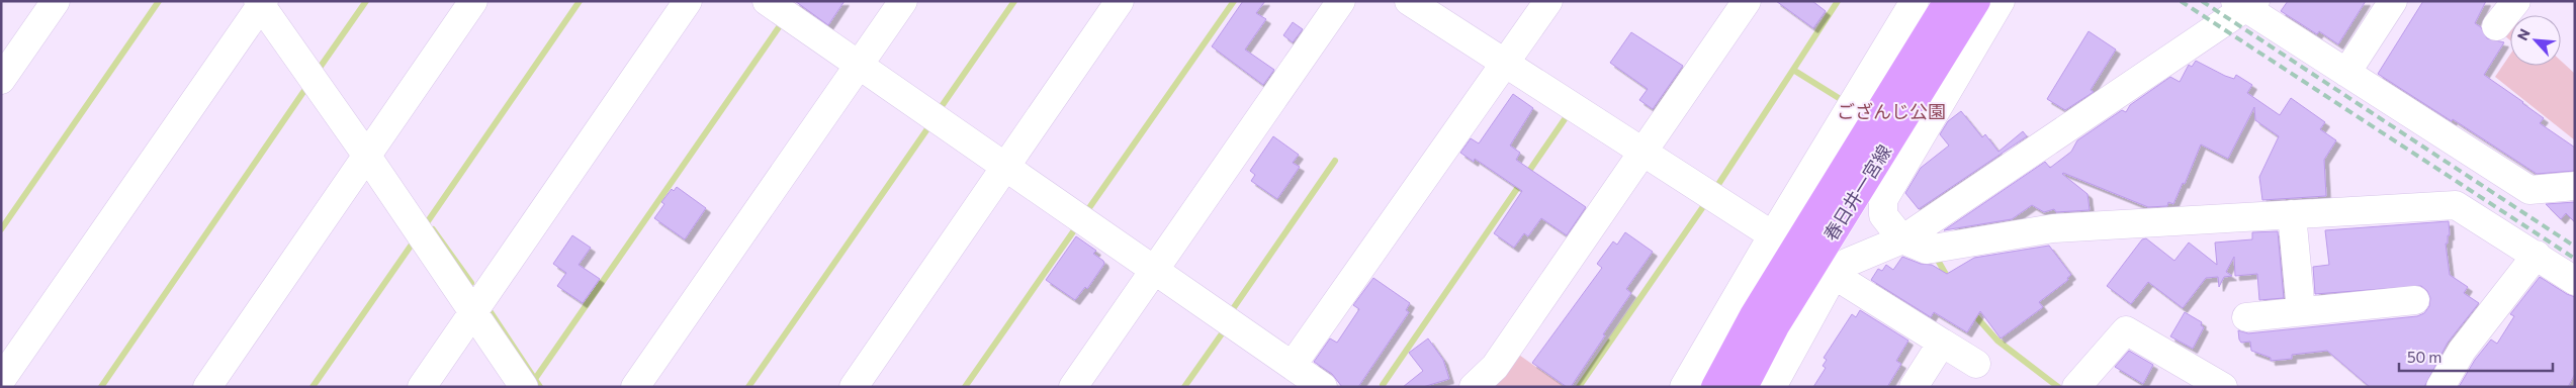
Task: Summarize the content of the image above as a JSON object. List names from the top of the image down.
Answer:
{
  "streets": {
    "main road": ["春日井一宮線"]
  },
  "parks": ["ござんじ公園"],
  "scale_bar": "50 m",
  "north": "top left"
}
